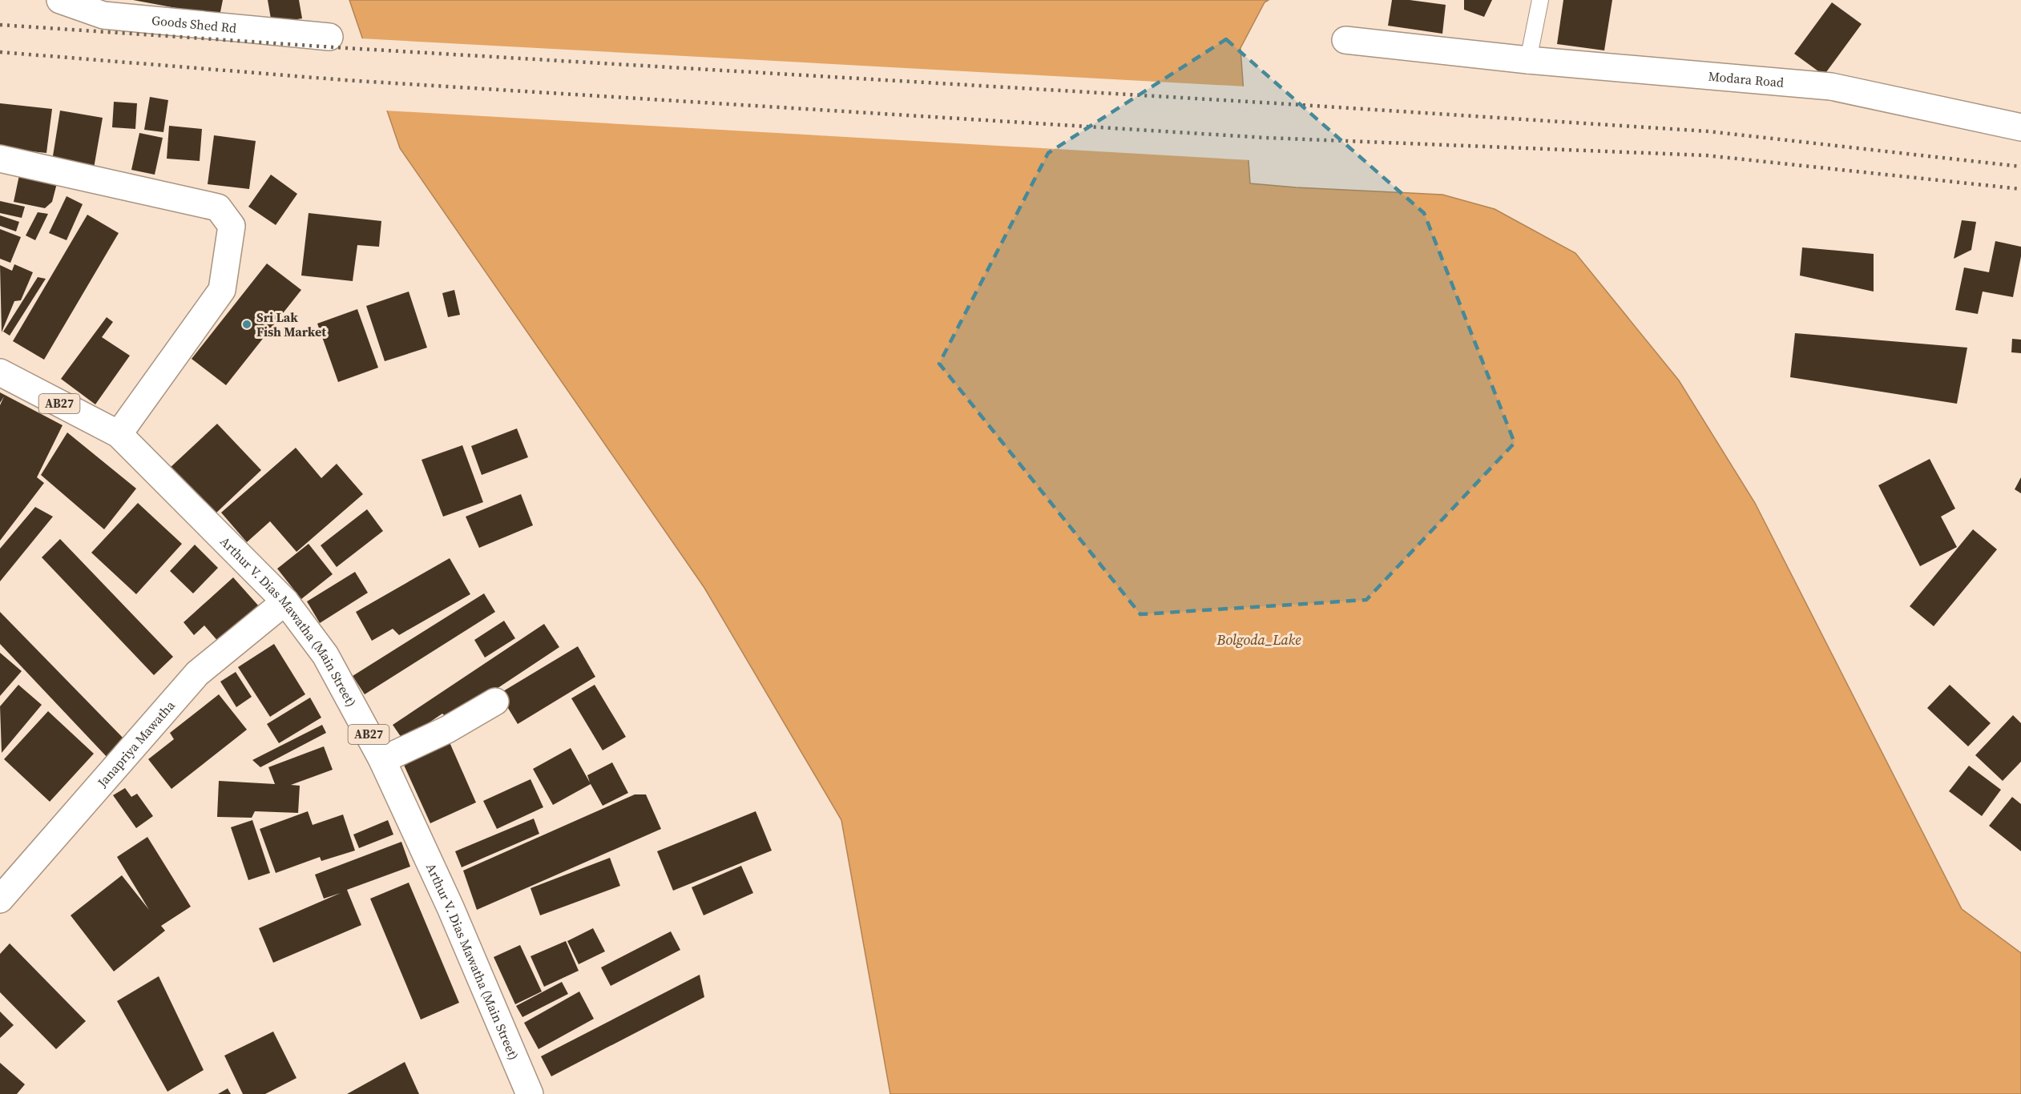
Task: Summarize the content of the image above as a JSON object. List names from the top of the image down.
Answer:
{
  "streets": {
    "street": [
      "Goods Shed Rd",
      "Modara Road",
      "AB27",
      "Arthur V. Dias Mawatha (Main Street)",
      "Janapriya Mawatha"
    ]
  },
  "crossings": [
    ["Arthur V. Dias Mawatha (Main Street)", "Janapriya Mawatha"]
  ],
  "water": ["Bolgoda_Lake"],
  "places": ["Sri Lak Fish Market"]
}
